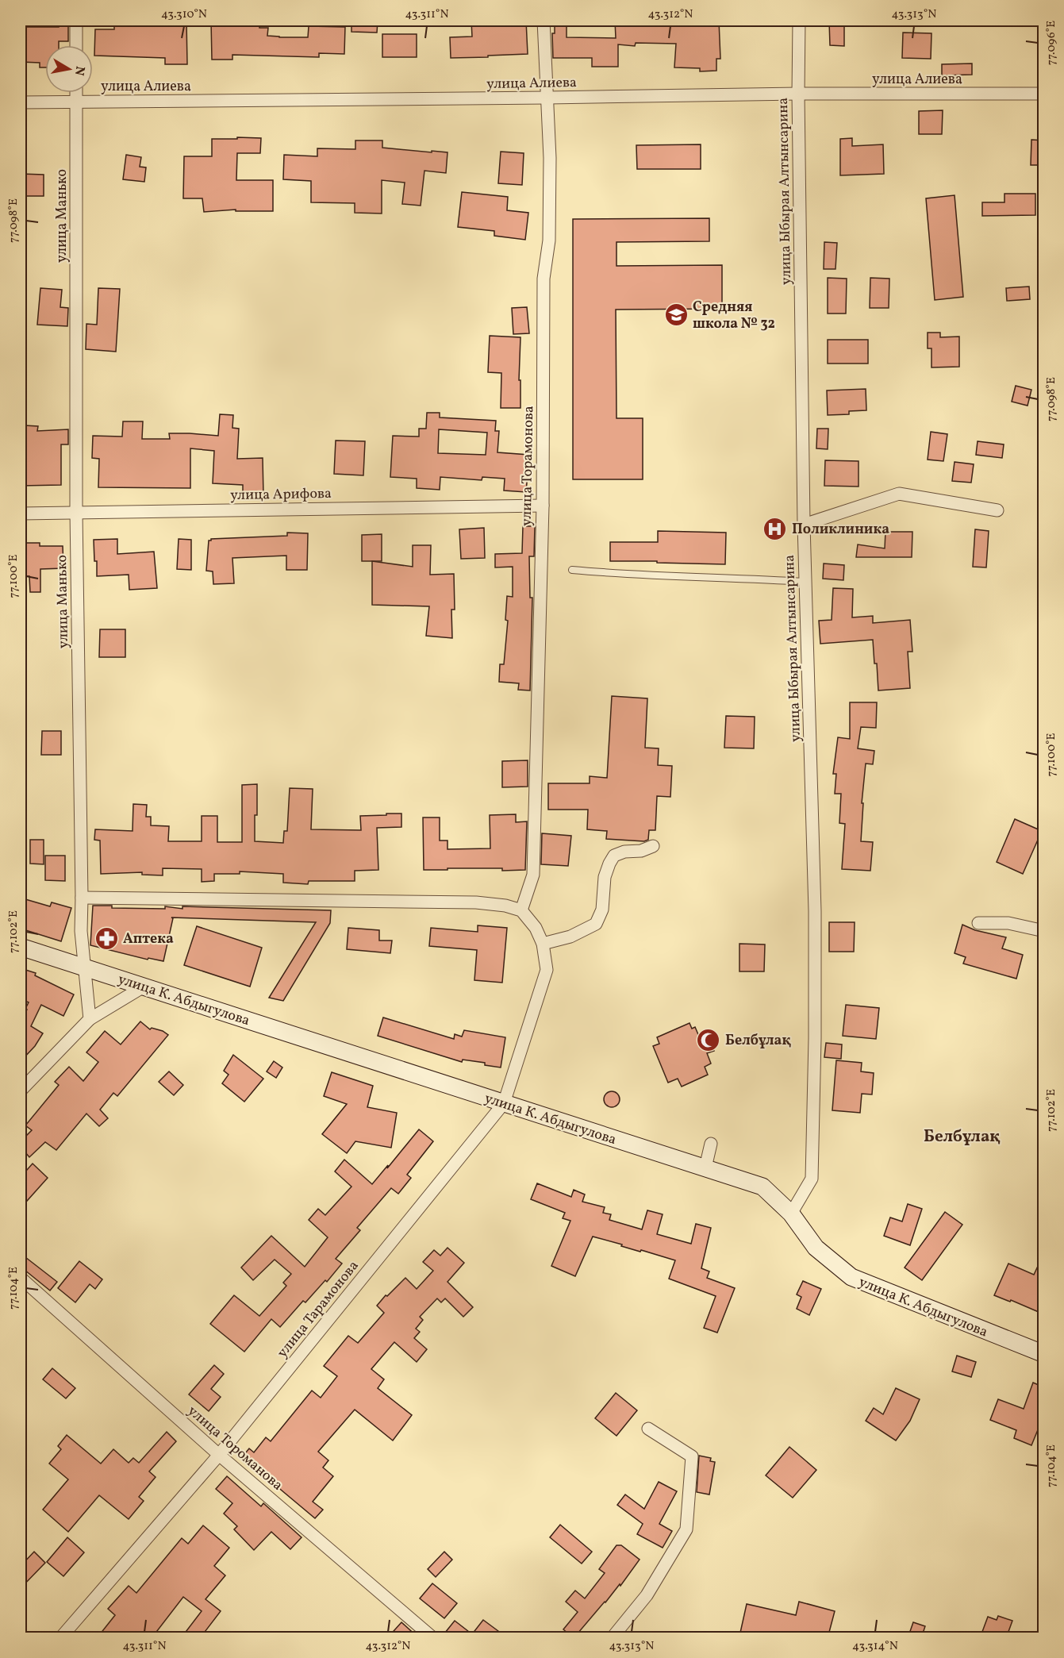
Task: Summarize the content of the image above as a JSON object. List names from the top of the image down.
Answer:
{
  "streets": {
    "street": [
      "улица Алиева",
      "улица Ыбырая Алтынсарина",
      "улица Манько",
      "улица Торамонова",
      "улица Арифова",
      "улица К. Абдыгулова",
      "улица Тарамонова",
      "улица Тороманова"
    ]
  },
  "crossings": [
    ["улица Алиева", "улица Ыбырая Алтынсарина"],
    ["улица Алиева", "улица Манько"],
    ["улица Алиева", "улица Торамонова"],
    ["улица Ыбырая Алтынсарина", "улица К. Абдыгулова"],
    ["улица Манько", "улица Арифова"],
    ["улица Манько", "улица К. Абдыгулова"],
    ["улица Торамонова", "улица Арифова"],
    ["улица К. Абдыгулова", "улица Тарамонова"],
    ["улица Тарамонова", "улица Тороманова"]
  ],
  "districts": ["Белбұлақ"],
  "places": {
    "school or university": ["Средняя школа № 32"],
    "hospital": ["Поликлиника"],
    "pharmacy": ["Аптека"],
    "mosque": ["Белбұлақ"]
  },
  "north": "right",
  "coordinates": [
    "43.310°N",
    "43.311°N",
    "43.312°N",
    "43.313°N",
    "77.096°E",
    "77.098°E",
    "77.100°E",
    "77.102°E",
    "77.104°E",
    "43.314°N"
  ]
}
